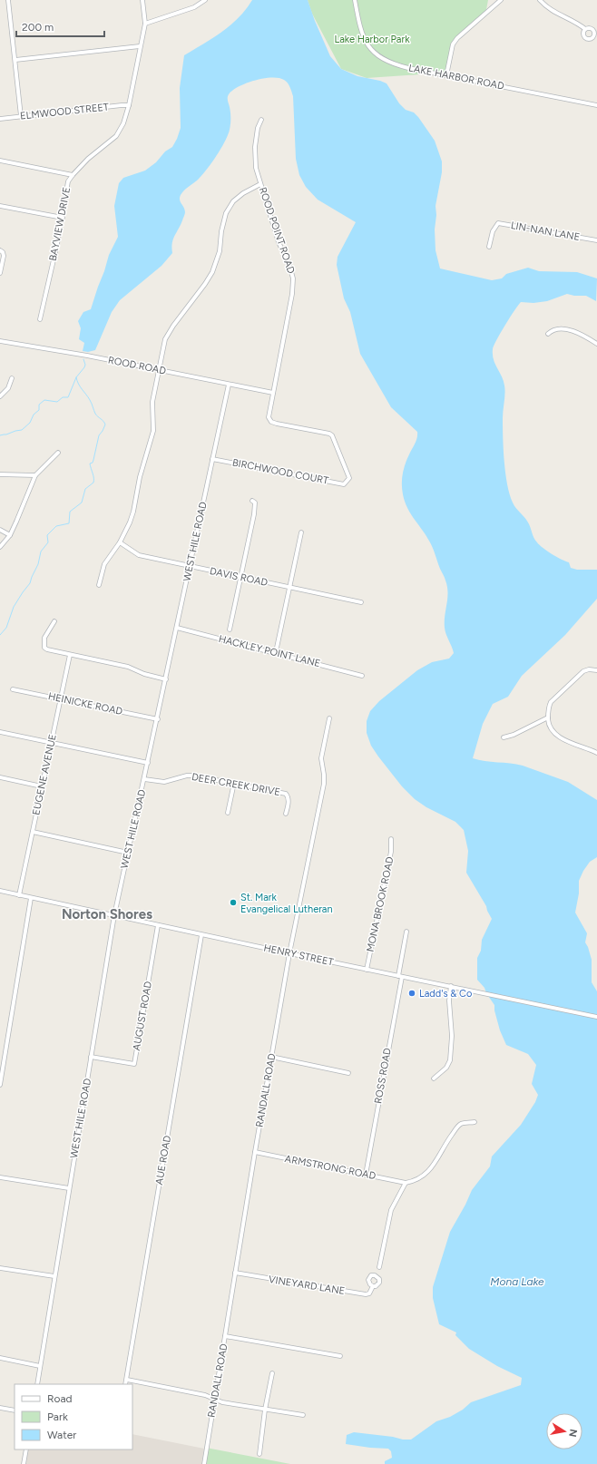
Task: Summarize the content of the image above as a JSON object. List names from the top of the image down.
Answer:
{
  "streets": {
    "street": [
      "LAKE HARBOR ROAD",
      "ELMWOOD STREET",
      "BAYVIEW DRIVE",
      "ROOD POINT ROAD",
      "LIN-NAN LANE",
      "ROOD ROAD",
      "BIRCHWOOD COURT",
      "WEST HILE ROAD",
      "DAVIS ROAD",
      "HACKLEY POINT LANE",
      "HEINICKE ROAD",
      "EUGENE AVENUE",
      "DEER CREEK DRIVE",
      "MONA BROOK ROAD",
      "HENRY STREET",
      "AUGUST ROAD",
      "ROSS ROAD",
      "RANDALL ROAD",
      "AUE ROAD",
      "ARMSTRONG ROAD",
      "VINEYARD LANE"
    ]
  },
  "crossings": [
    ["ELMWOOD STREET", "BAYVIEW DRIVE"],
    ["ROOD POINT ROAD", "ROOD ROAD"],
    ["ROOD POINT ROAD", "BIRCHWOOD COURT"],
    ["ROOD ROAD", "WEST HILE ROAD"],
    ["BIRCHWOOD COURT", "WEST HILE ROAD"],
    ["WEST HILE ROAD", "DAVIS ROAD"],
    ["WEST HILE ROAD", "HACKLEY POINT LANE"],
    ["WEST HILE ROAD", "HEINICKE ROAD"],
    ["WEST HILE ROAD", "DEER CREEK DRIVE"],
    ["WEST HILE ROAD", "HENRY STREET"],
    ["WEST HILE ROAD", "AUGUST ROAD"],
    ["HEINICKE ROAD", "EUGENE AVENUE"],
    ["EUGENE AVENUE", "HENRY STREET"],
    ["MONA BROOK ROAD", "HENRY STREET"],
    ["HENRY STREET", "AUGUST ROAD"],
    ["HENRY STREET", "ROSS ROAD"],
    ["HENRY STREET", "RANDALL ROAD"],
    ["HENRY STREET", "AUE ROAD"],
    ["ROSS ROAD", "ARMSTRONG ROAD"],
    ["RANDALL ROAD", "ARMSTRONG ROAD"],
    ["RANDALL ROAD", "VINEYARD LANE"]
  ],
  "districts": ["Norton Shores"],
  "water": ["Mona Lake"],
  "parks": ["Lake Harbor Park"],
  "places": ["St. Mark Evangelical Lutheran", "Ladd's & Co"],
  "legend": ["Road", "Park", "Water"],
  "scale_bar": "200 m",
  "north": "right"
}
